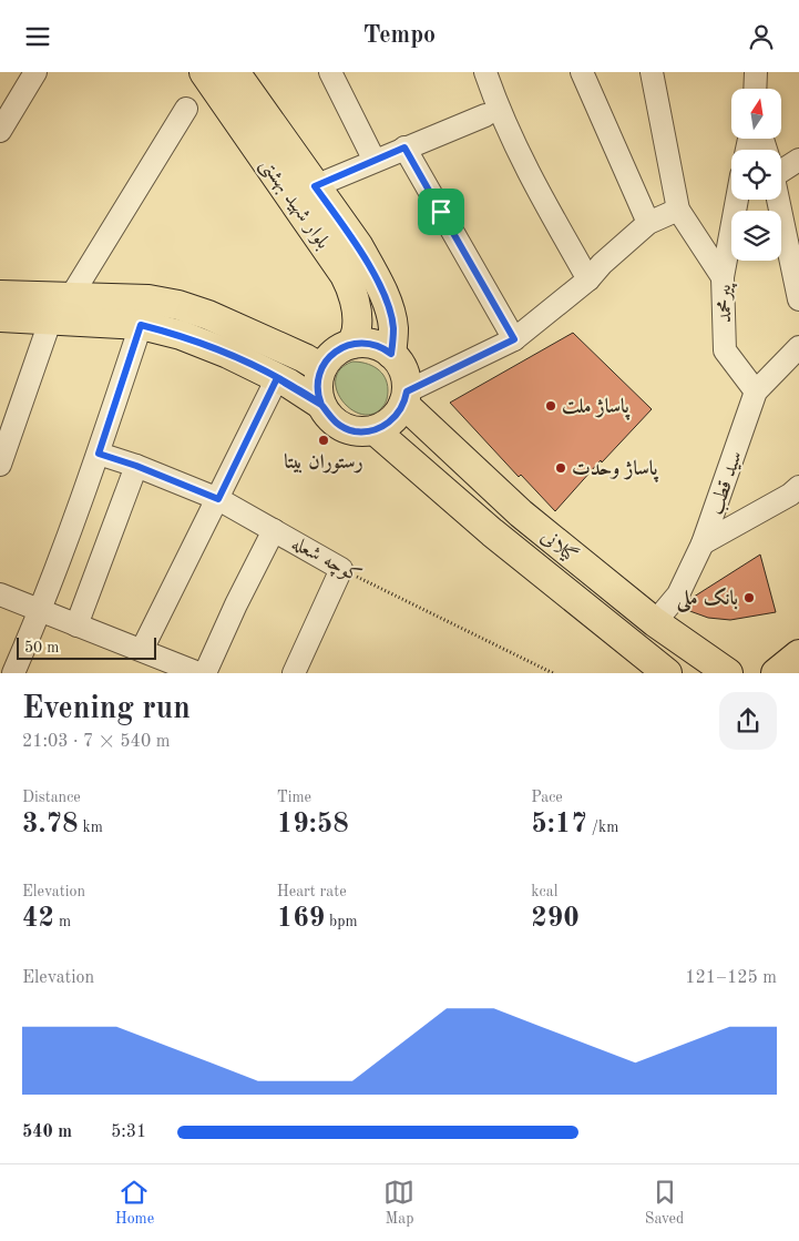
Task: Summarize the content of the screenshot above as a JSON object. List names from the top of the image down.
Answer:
{
  "streets": {
    "main road": ["بلوار شهید بهشتی", "گیلانی"],
    "street": ["پیرمحمد", "سید قطب", "کوچه شعله"]
  },
  "crossings": [
    ["بلوار شهید بهشتی", "گیلانی"],
    ["پیرمحمد", "سید قطب"],
    ["سید قطب", "گیلانی"]
  ],
  "places": [
    "پاساژ ملت",
    "رستوران بیتا",
    "پاساژ وحدت",
    "بانک ملی"
  ],
  "scale_bar": "50 m",
  "north": "top",
  "page": {
    "header": "Tempo",
    "scale": "50 m",
    "heading": ["Evening run", "21:03 · 7 × 540 m"],
    "stats": [
      ["Distance", "3.78 km"],
      ["Time", "19:58"],
      ["Pace", "5:17 /km"],
      ["Elevation", "42 m"],
      ["Heart rate", "169 bpm"],
      ["kcal", "290"]
    ],
    "chart": ["Elevation", "121–125 m"],
    "list": [
      {
        "name": "540 m",
        "note": "5:31"
      }
    ],
    "tabs": ["Home", "Map", "Saved"]
  }
}
